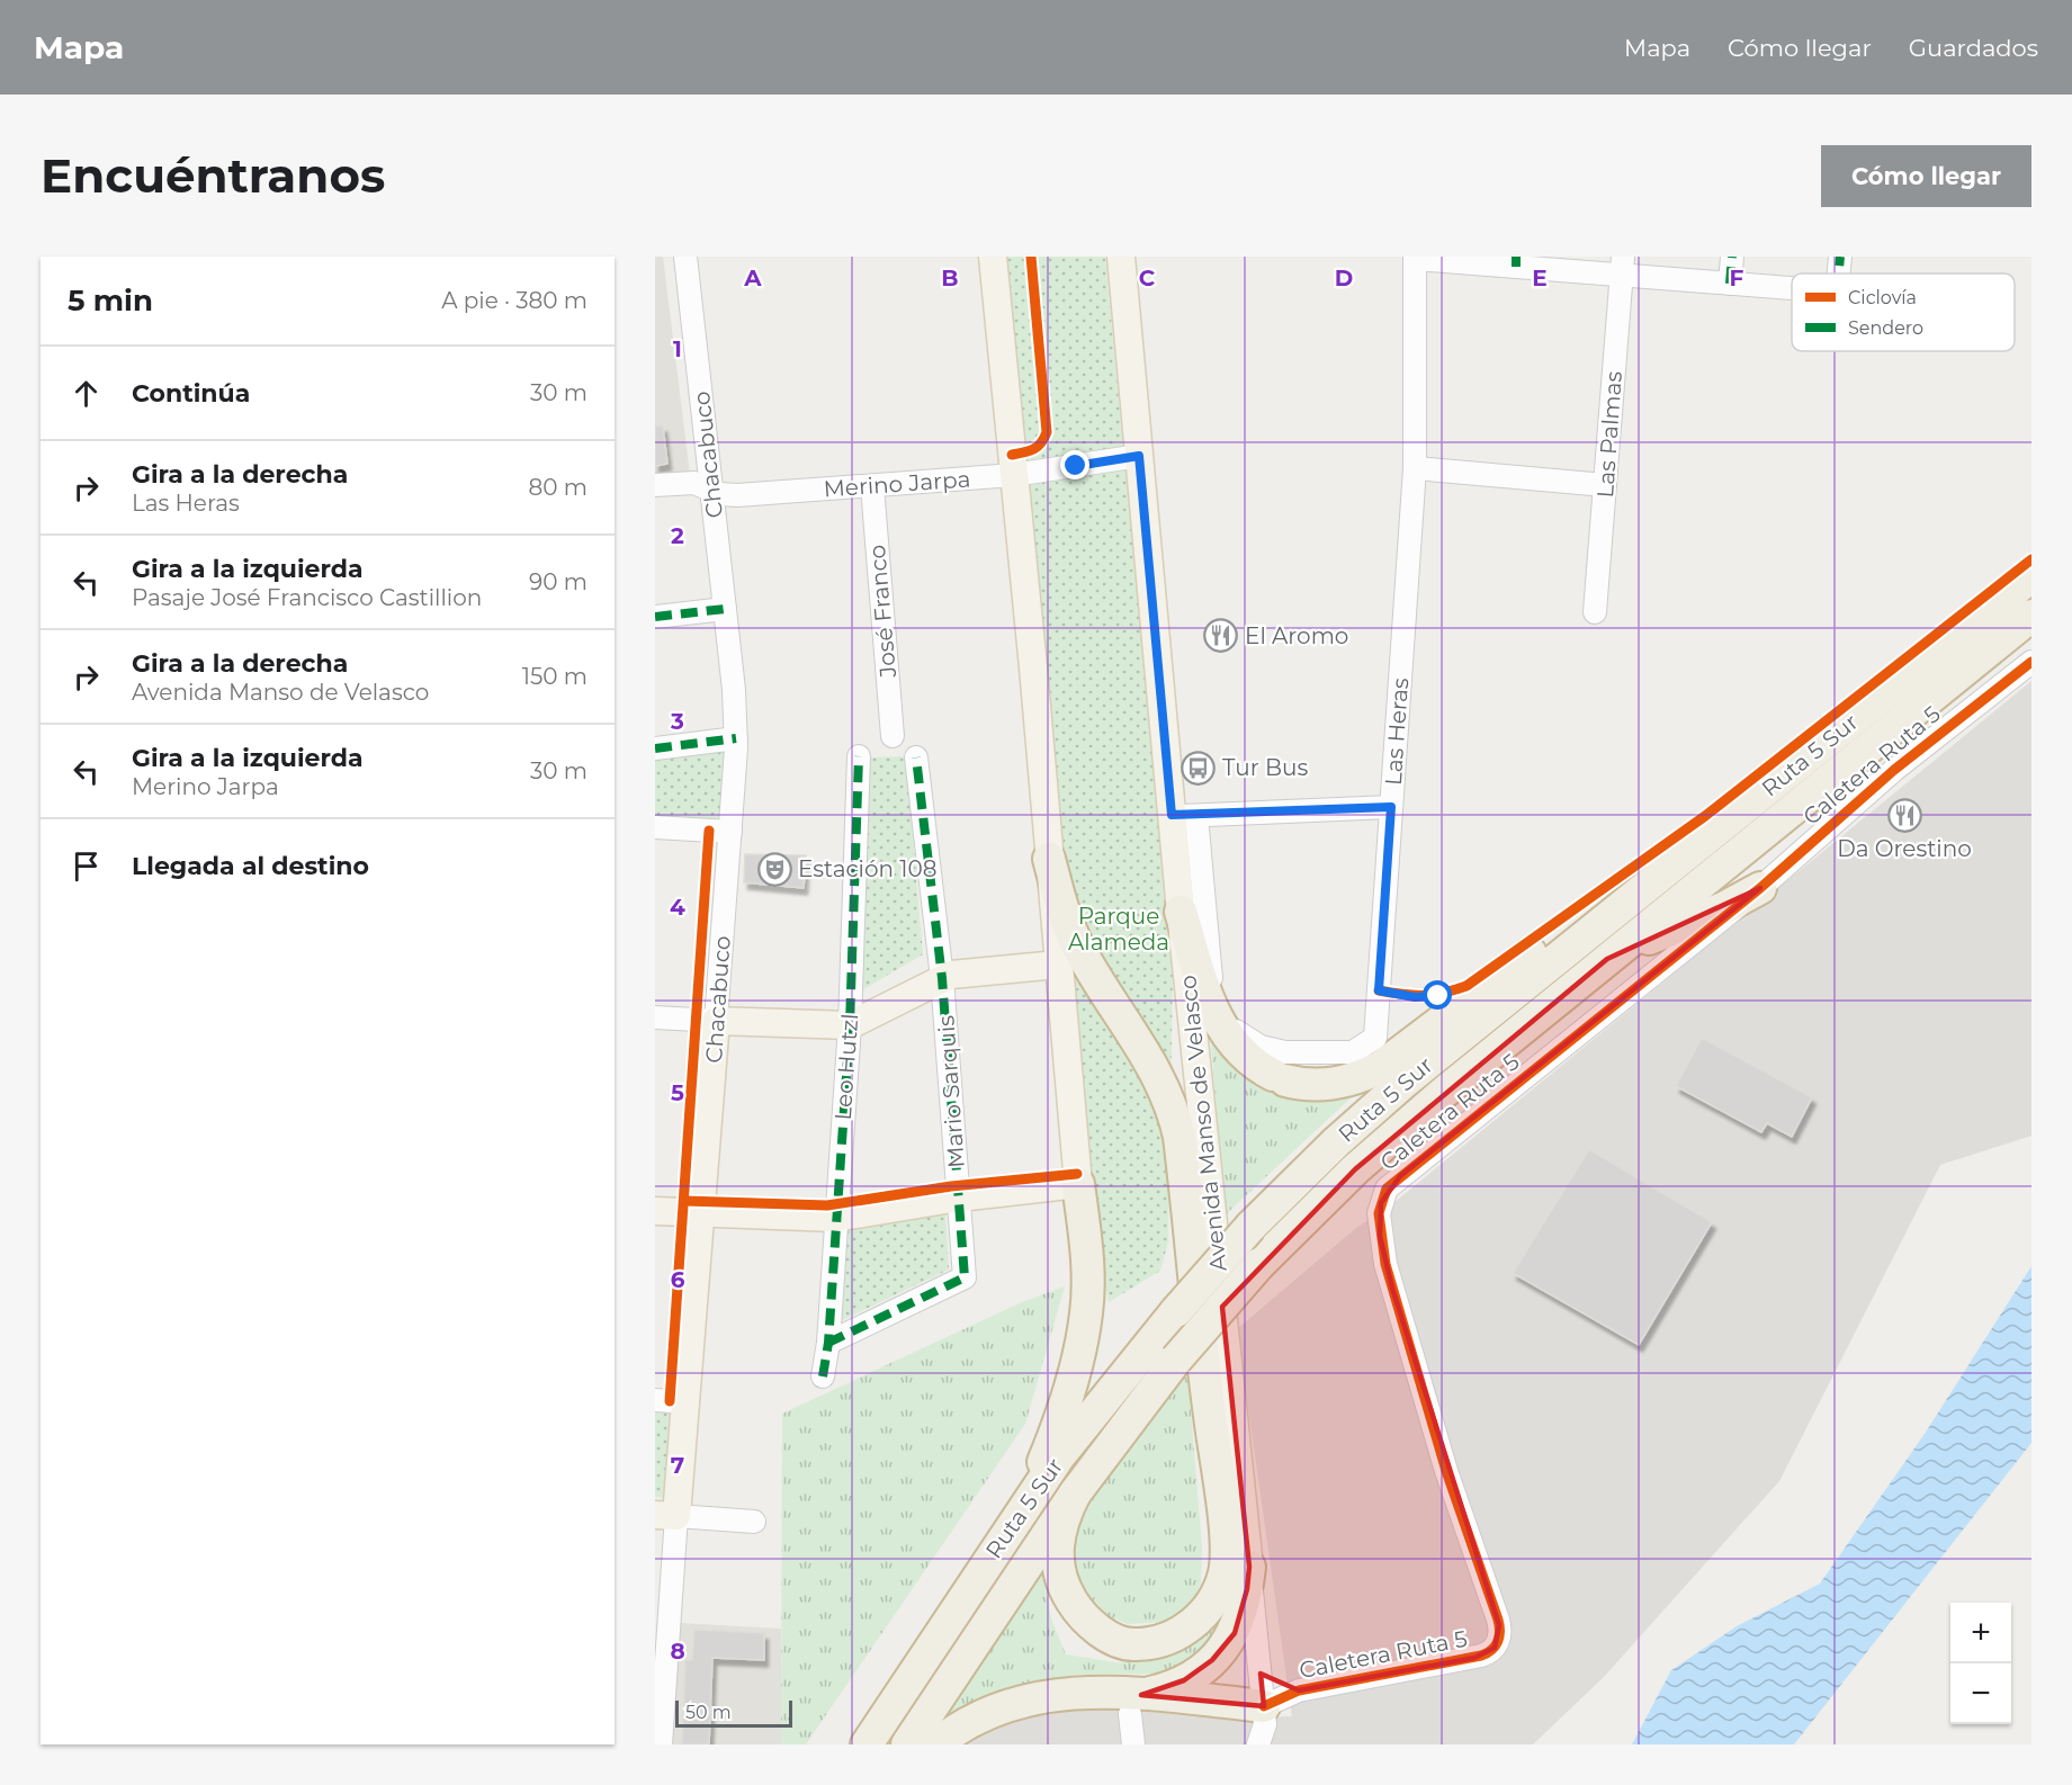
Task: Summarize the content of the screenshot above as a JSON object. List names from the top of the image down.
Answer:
{
  "streets": {
    "highway": ["Ruta 5 Sur"],
    "main road": ["Chacabuco", "Avenida Manso de Velasco"],
    "street": [
      "Las Palmas",
      "Merino Jarpa",
      "José Franco",
      "Las Heras",
      "Caletera Ruta 5",
      "Leo Hutzl",
      "Mario Sarquis"
    ]
  },
  "crossings": [
    ["Chacabuco", "Merino Jarpa"],
    ["Merino Jarpa", "José Franco"],
    ["Merino Jarpa", "Avenida Manso de Velasco"],
    ["Las Heras", "Avenida Manso de Velasco"],
    ["Caletera Ruta 5", "Avenida Manso de Velasco"],
    ["Leo Hutzl", "Mario Sarquis"]
  ],
  "parks": ["Parque Alameda"],
  "places": {
    "restaurant": ["El Aromo", "Da Orestino"],
    "bus stop": ["Tur Bus"],
    "theatre": ["Estación 108"]
  },
  "legend": ["Ciclovía", "Sendero"],
  "scale_bar": "50 m",
  "page": {
    "header": "Mapa",
    "nav": ["Mapa", "Cómo llegar", "Guardados"],
    "buttons": "Cómo llegar",
    "title": "Encuéntranos",
    "heading": ["5 min", "A pie · 380 m"],
    "list": [
      ["Continúa", "30 m"],
      ["Gira a la derecha", "Las Heras", "80 m"],
      ["Gira a la izquierda", "Pasaje José Francisco Castillion", "90 m"],
      ["Gira a la derecha", "Avenida Manso de Velasco", "150 m"],
      ["Gira a la izquierda", "Merino Jarpa", "30 m"],
      "Llegada al destino"
    ],
    "map_buttons": ["+", "−"],
    "scale": "50 m"
  },
  "grid": {
    "columns": [
      "A",
      "B",
      "C",
      "D",
      "E",
      "F"
    ],
    "rows": [
      "1",
      "2",
      "3",
      "4",
      "5",
      "6",
      "7",
      "8"
    ]
  }
}
